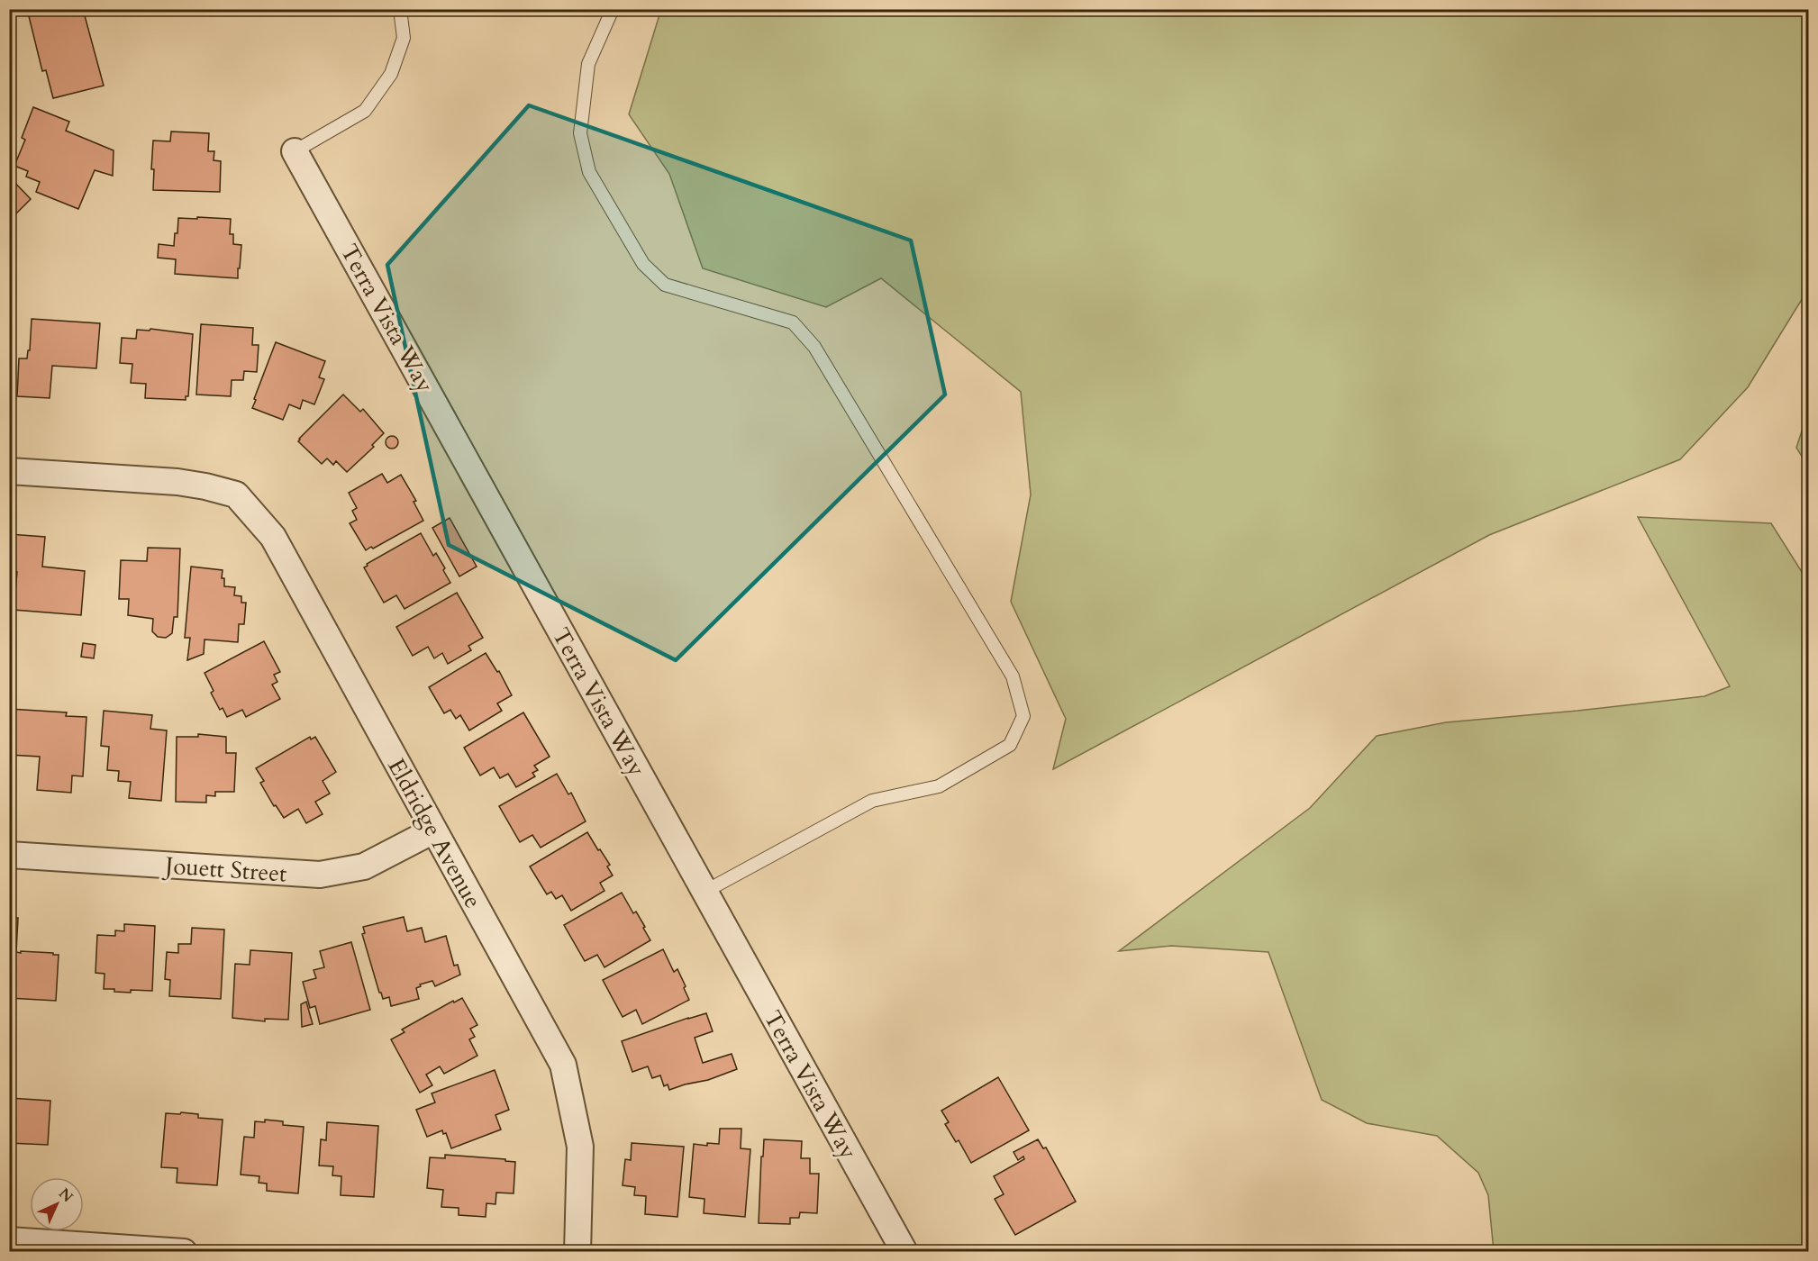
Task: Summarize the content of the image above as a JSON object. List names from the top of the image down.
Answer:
{
  "streets": {
    "street": ["Terra Vista Way", "Eldridge Avenue", "Jouett Street"]
  },
  "crossings": [
    ["Eldridge Avenue", "Jouett Street"]
  ],
  "north": "top right"
}
